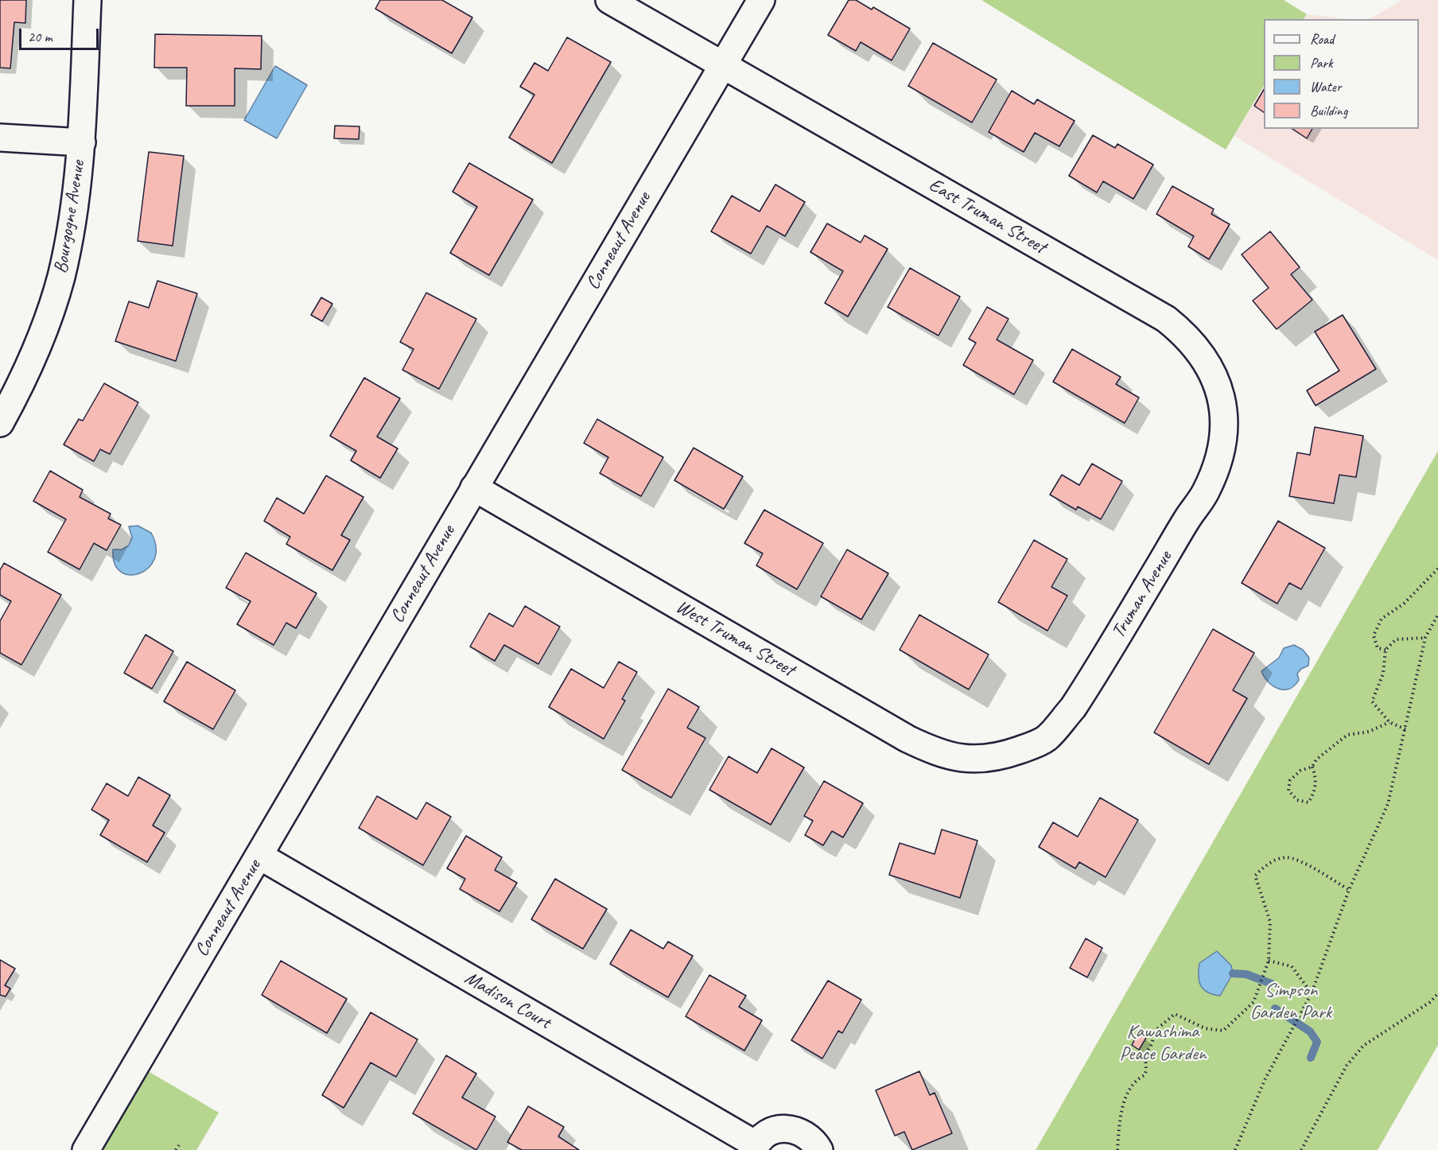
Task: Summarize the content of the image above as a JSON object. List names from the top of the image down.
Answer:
{
  "streets": {
    "street": [
      "East Truman Street",
      "Bourgogne Avenue",
      "Conneaut Avenue",
      "Truman Avenue",
      "West Truman Street",
      "Madison Court"
    ]
  },
  "crossings": [
    ["East Truman Street", "Conneaut Avenue"],
    ["East Truman Street", "Truman Avenue"],
    ["Conneaut Avenue", "West Truman Street"],
    ["Conneaut Avenue", "Madison Court"],
    ["Truman Avenue", "West Truman Street"]
  ],
  "parks": ["Simpson Garden Park", "Kawashima Peace Garden"],
  "legend": [
    "Road",
    "Park",
    "Water",
    "Building"
  ],
  "scale_bar": "20 m"
}
